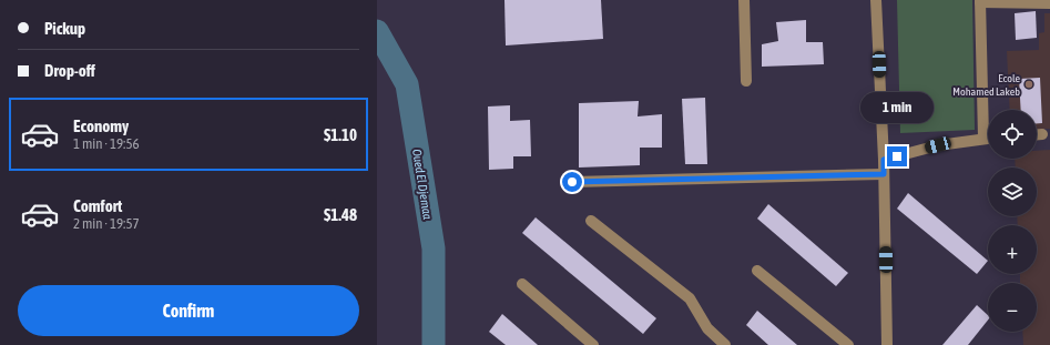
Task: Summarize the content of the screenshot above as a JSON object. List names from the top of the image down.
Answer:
{
  "water": ["Oued El Djemaa"],
  "places": ["Ecole Mohamed Lakeb"],
  "page": {
    "banner": ["Pickup", "Drop-off"],
    "bubble": "1 min",
    "list": [
      {
        "name": "Economy",
        "note": "1 min · 19:56",
        "value": "$1.10"
      },
      {
        "name": "Comfort",
        "note": "2 min · 19:57",
        "value": "$1.48"
      }
    ],
    "map_buttons": ["+", "−"],
    "buttons": "Confirm"
  }
}
